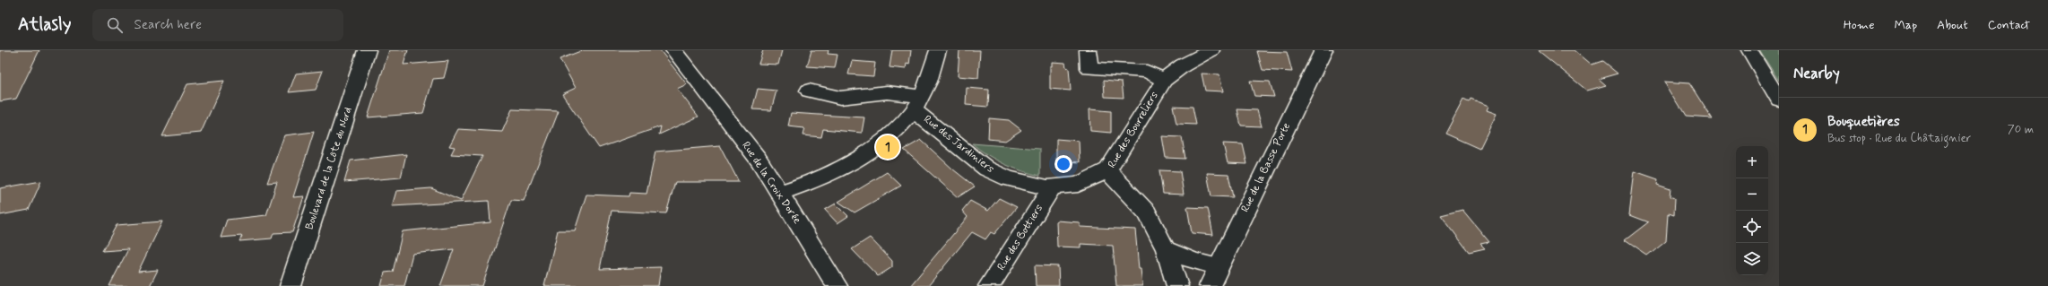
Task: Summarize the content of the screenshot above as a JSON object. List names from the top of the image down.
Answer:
{
  "streets": {
    "street": [
      "Rue des Bourreliers",
      "Rue des Jardiniers",
      "Rue de la Basse Porte",
      "Boulevard de la Côte du Nord",
      "Rue de la Croix Dorée",
      "Rue des Bottiers"
    ]
  },
  "crossings": [
    ["Rue des Bourreliers", "Rue des Jardiniers"],
    ["Rue des Jardiniers", "Rue des Bottiers"]
  ],
  "page": {
    "header": "Atlasly",
    "search": "Search here",
    "nav": [
      "Home",
      "Map",
      "About",
      "Contact"
    ],
    "heading": "Nearby",
    "list": [
      {
        "mark": "1",
        "name": "Bouquetières",
        "note": "Bus stop · Rue du Châtaignier",
        "value": "70 m"
      }
    ],
    "pins": "1",
    "map_buttons": ["+", "−"]
  }
}
